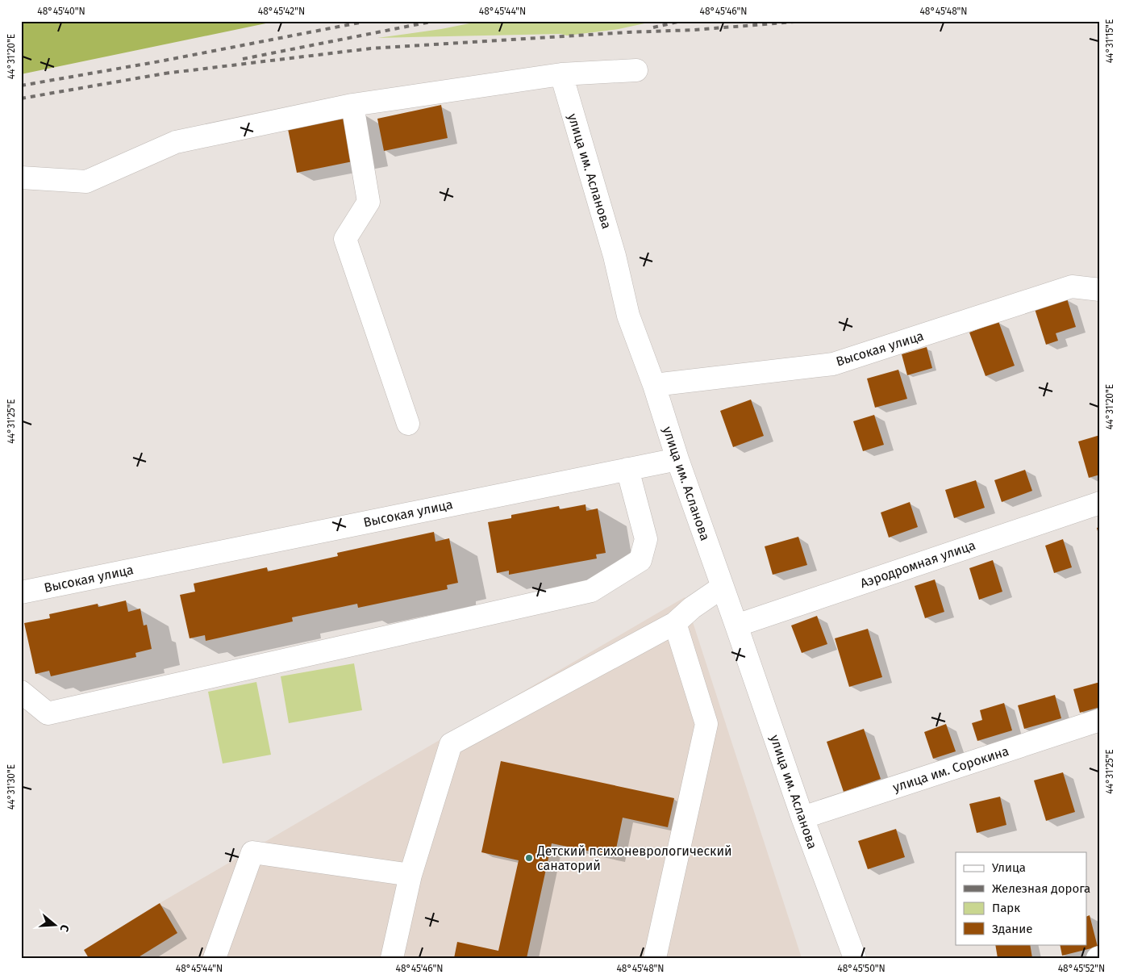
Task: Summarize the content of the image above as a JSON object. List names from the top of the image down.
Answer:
{
  "streets": {
    "street": [
      "улица им. Асланова",
      "Высокая улица",
      "Аэродромная улица",
      "улица им. Сорокина"
    ]
  },
  "crossings": [
    ["улица им. Асланова", "Высокая улица"],
    ["улица им. Асланова", "Аэродромная улица"],
    ["улица им. Асланова", "улица им. Сорокина"]
  ],
  "places": ["Детский психоневрологический санаторий"],
  "legend": [
    "Улица",
    "Железная дорога",
    "Парк",
    "Здание"
  ],
  "north": "right",
  "coordinates": [
    "48°45'40\"N",
    "48°45'42\"N",
    "48°45'44\"N",
    "48°45'46\"N",
    "48°45'48\"N",
    "44°31'15\"E",
    "44°31'20\"E",
    "44°31'25\"E",
    "44°31'30\"E",
    "48°45'50\"N",
    "48°45'52\"N"
  ]
}
